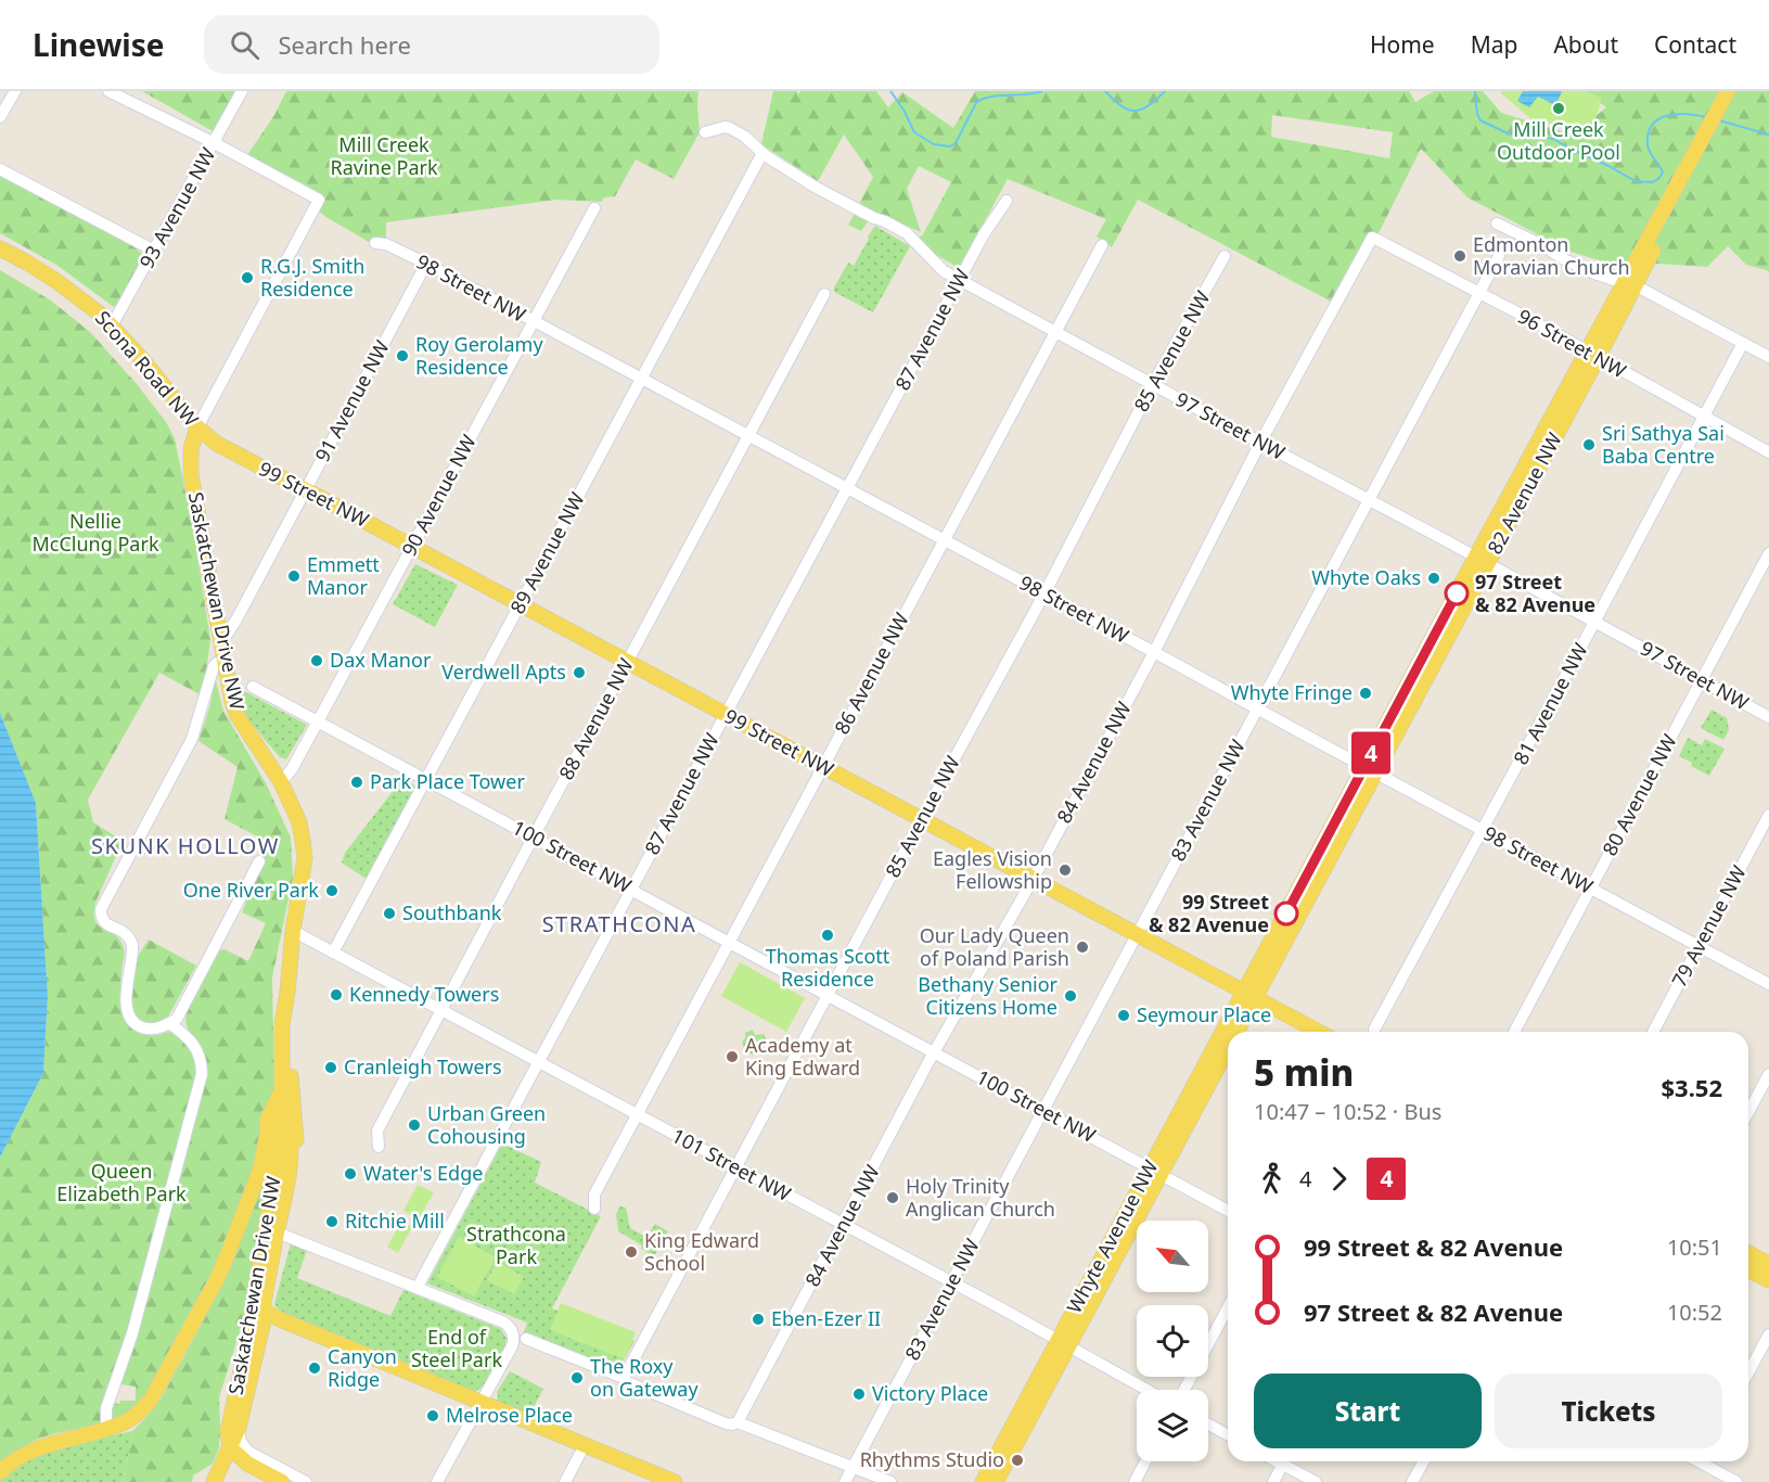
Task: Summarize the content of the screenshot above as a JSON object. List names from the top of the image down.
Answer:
{
  "streets": {
    "main road": [
      "Scona Road NW",
      "82 Avenue NW",
      "99 Street NW",
      "Saskatchewan Drive NW",
      "Whyte Avenue NW"
    ],
    "street": [
      "93 Avenue NW",
      "98 Street NW",
      "87 Avenue NW",
      "96 Street NW",
      "85 Avenue NW",
      "91 Avenue NW",
      "97 Street NW",
      "90 Avenue NW",
      "89 Avenue NW",
      "86 Avenue NW",
      "81 Avenue NW",
      "88 Avenue NW",
      "84 Avenue NW",
      "80 Avenue NW",
      "83 Avenue NW",
      "100 Street NW",
      "79 Avenue NW",
      "101 Street NW"
    ]
  },
  "crossings": [
    ["93 Avenue NW", "Scona Road NW"],
    ["98 Street NW", "87 Avenue NW"],
    ["98 Street NW", "85 Avenue NW"],
    ["98 Street NW", "91 Avenue NW"],
    ["98 Street NW", "82 Avenue NW"],
    ["98 Street NW", "90 Avenue NW"],
    ["98 Street NW", "89 Avenue NW"],
    ["98 Street NW", "86 Avenue NW"],
    ["98 Street NW", "81 Avenue NW"],
    ["98 Street NW", "88 Avenue NW"],
    ["98 Street NW", "84 Avenue NW"],
    ["98 Street NW", "80 Avenue NW"],
    ["98 Street NW", "83 Avenue NW"],
    ["98 Street NW", "79 Avenue NW"],
    ["87 Avenue NW", "97 Street NW"],
    ["87 Avenue NW", "99 Street NW"],
    ["87 Avenue NW", "100 Street NW"],
    ["87 Avenue NW", "101 Street NW"],
    ["96 Street NW", "82 Avenue NW"],
    ["96 Street NW", "81 Avenue NW"],
    ["96 Street NW", "84 Avenue NW"],
    ["96 Street NW", "83 Avenue NW"],
    ["85 Avenue NW", "97 Street NW"],
    ["85 Avenue NW", "99 Street NW"],
    ["85 Avenue NW", "100 Street NW"],
    ["85 Avenue NW", "101 Street NW"],
    ["Scona Road NW", "99 Street NW"],
    ["Scona Road NW", "Saskatchewan Drive NW"],
    ["91 Avenue NW", "99 Street NW"],
    ["91 Avenue NW", "Saskatchewan Drive NW"],
    ["97 Street NW", "82 Avenue NW"],
    ["97 Street NW", "89 Avenue NW"],
    ["97 Street NW", "86 Avenue NW"],
    ["97 Street NW", "81 Avenue NW"],
    ["97 Street NW", "84 Avenue NW"],
    ["97 Street NW", "80 Avenue NW"],
    ["97 Street NW", "83 Avenue NW"],
    ["82 Avenue NW", "99 Street NW"],
    ["82 Avenue NW", "Whyte Avenue NW"],
    ["99 Street NW", "90 Avenue NW"],
    ["99 Street NW", "89 Avenue NW"],
    ["99 Street NW", "86 Avenue NW"],
    ["99 Street NW", "88 Avenue NW"],
    ["99 Street NW", "84 Avenue NW"],
    ["99 Street NW", "83 Avenue NW"],
    ["99 Street NW", "Whyte Avenue NW"],
    ["90 Avenue NW", "Saskatchewan Drive NW"],
    ["90 Avenue NW", "100 Street NW"],
    ["89 Avenue NW", "100 Street NW"],
    ["89 Avenue NW", "101 Street NW"],
    ["Saskatchewan Drive NW", "101 Street NW"],
    ["86 Avenue NW", "100 Street NW"],
    ["86 Avenue NW", "101 Street NW"],
    ["88 Avenue NW", "100 Street NW"],
    ["88 Avenue NW", "101 Street NW"],
    ["84 Avenue NW", "100 Street NW"],
    ["84 Avenue NW", "101 Street NW"],
    ["83 Avenue NW", "100 Street NW"],
    ["83 Avenue NW", "101 Street NW"],
    ["100 Street NW", "Whyte Avenue NW"],
    ["101 Street NW", "Whyte Avenue NW"]
  ],
  "districts": ["SKUNK HOLLOW", "STRATHCONA"],
  "parks": [
    "Mill Creek Ravine Park",
    "Nellie McClung Park",
    "Queen Elizabeth Park",
    "Strathcona Park",
    "End of Steel Park"
  ],
  "places": [
    "Mill Creek Outdoor Pool",
    "Edmonton Moravian Church",
    "R.G.J. Smith Residence",
    "Roy Gerolamy Residence",
    "Sri Sathya Sai Baba Centre",
    "Emmett Manor",
    "Whyte Oaks",
    "97 Street & 82 Avenue",
    "Dax Manor",
    "Verdwell Apts",
    "Whyte Fringe",
    "Park Place Tower",
    "Eagles Vision Fellowship",
    "One River Park",
    "Southbank",
    "99 Street & 82 Avenue",
    "Thomas Scott Residence",
    "Our Lady Queen of Poland Parish",
    "Kennedy Towers",
    "Bethany Senior Citizens Home",
    "Seymour Place",
    "Academy at King Edward",
    "Cranleigh Towers",
    "Urban Green Cohousing",
    "Water's Edge",
    "Holy Trinity Anglican Church",
    "Ritchie Mill",
    "King Edward School",
    "Eben-Ezer II",
    "Canyon Ridge",
    "The Roxy on Gateway",
    "Victory Place",
    "Melrose Place",
    "Rhythms Studio"
  ],
  "lines": ["bus line 4"],
  "north": "top left",
  "page": {
    "header": "Linewise",
    "search": "Search here",
    "nav": [
      "Home",
      "Map",
      "About",
      "Contact"
    ],
    "on_map": "4",
    "heading": ["5 min", "10:47 – 10:52 · Bus", "$3.52"],
    "legs": ["4", "4"],
    "list": [
      {
        "name": "99 Street & 82 Avenue",
        "value": "10:51"
      },
      {
        "name": "97 Street & 82 Avenue",
        "value": "10:52"
      }
    ],
    "buttons": ["Start", "Tickets"]
  }
}
